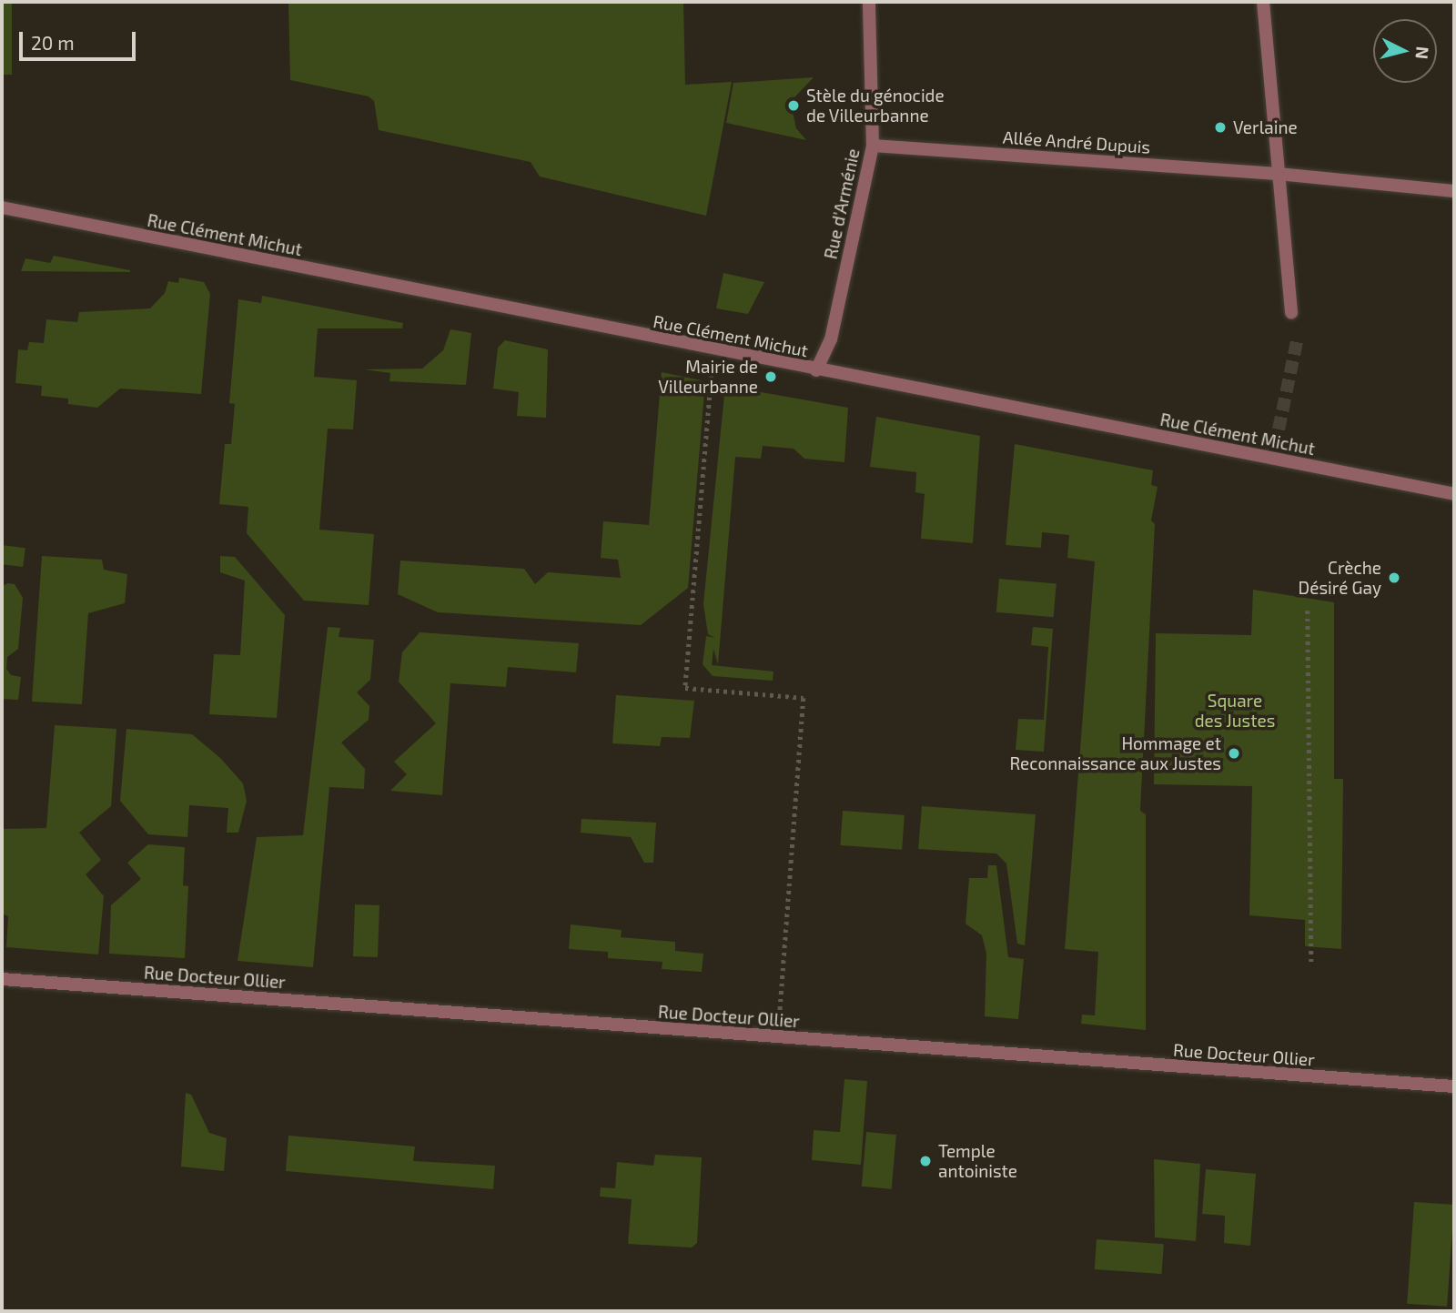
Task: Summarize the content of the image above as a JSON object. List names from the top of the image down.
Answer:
{
  "streets": {
    "street": [
      "Allée André Dupuis",
      "Rue d'Arménie",
      "Rue Clément Michut",
      "Rue Docteur Ollier"
    ]
  },
  "crossings": [
    ["Allée André Dupuis", "Rue d'Arménie"],
    ["Rue d'Arménie", "Rue Clément Michut"]
  ],
  "parks": ["Square des Justes"],
  "places": [
    "Stèle du génocide de Villeurbanne",
    "Verlaine",
    "Mairie de Villeurbanne",
    "Crèche Désiré Gay",
    "Hommage et Reconnaissance aux Justes",
    "Temple antoiniste"
  ],
  "scale_bar": "20 m",
  "north": "right"
}
